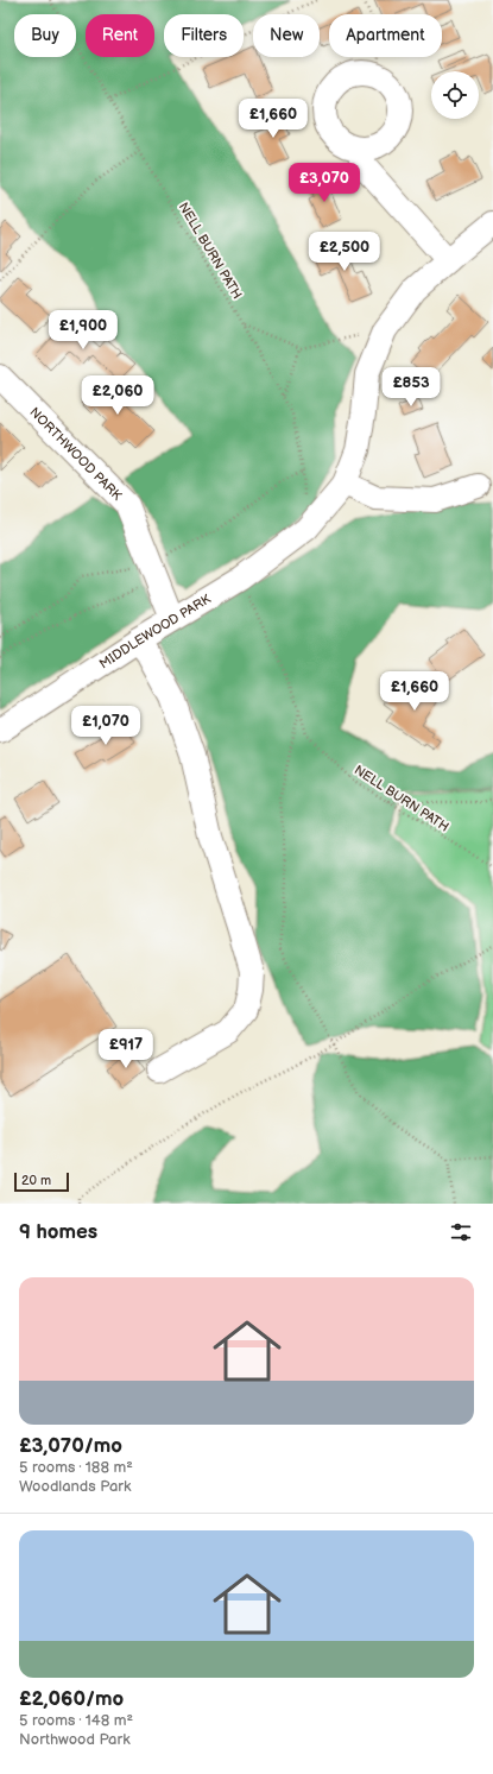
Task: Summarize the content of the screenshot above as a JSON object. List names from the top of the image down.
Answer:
{
  "streets": {
    "street": ["NORTHWOOD PARK", "MIDDLEWOOD PARK"],
    "path": ["NELL BURN PATH"]
  },
  "crossings": [
    ["NELL BURN PATH", "MIDDLEWOOD PARK"],
    ["NORTHWOOD PARK", "MIDDLEWOOD PARK"]
  ],
  "scale_bar": "20 m",
  "page": {
    "chip": [
      "Buy",
      "Rent",
      "Filters",
      "New",
      "Apartment"
    ],
    "price": [
      "£1,660",
      "£3,070",
      "£2,500",
      "£1,900",
      "£853",
      "£2,060",
      "£1,660",
      "£1,070",
      "£917"
    ],
    "scale": "20 m",
    "heading": "9 homes",
    "list": [
      {
        "name": "£3,070/mo",
        "note": "5 rooms · 188 m² · Woodlands Park"
      },
      {
        "name": "£2,060/mo",
        "note": "5 rooms · 148 m² · Northwood Park"
      }
    ]
  }
}
